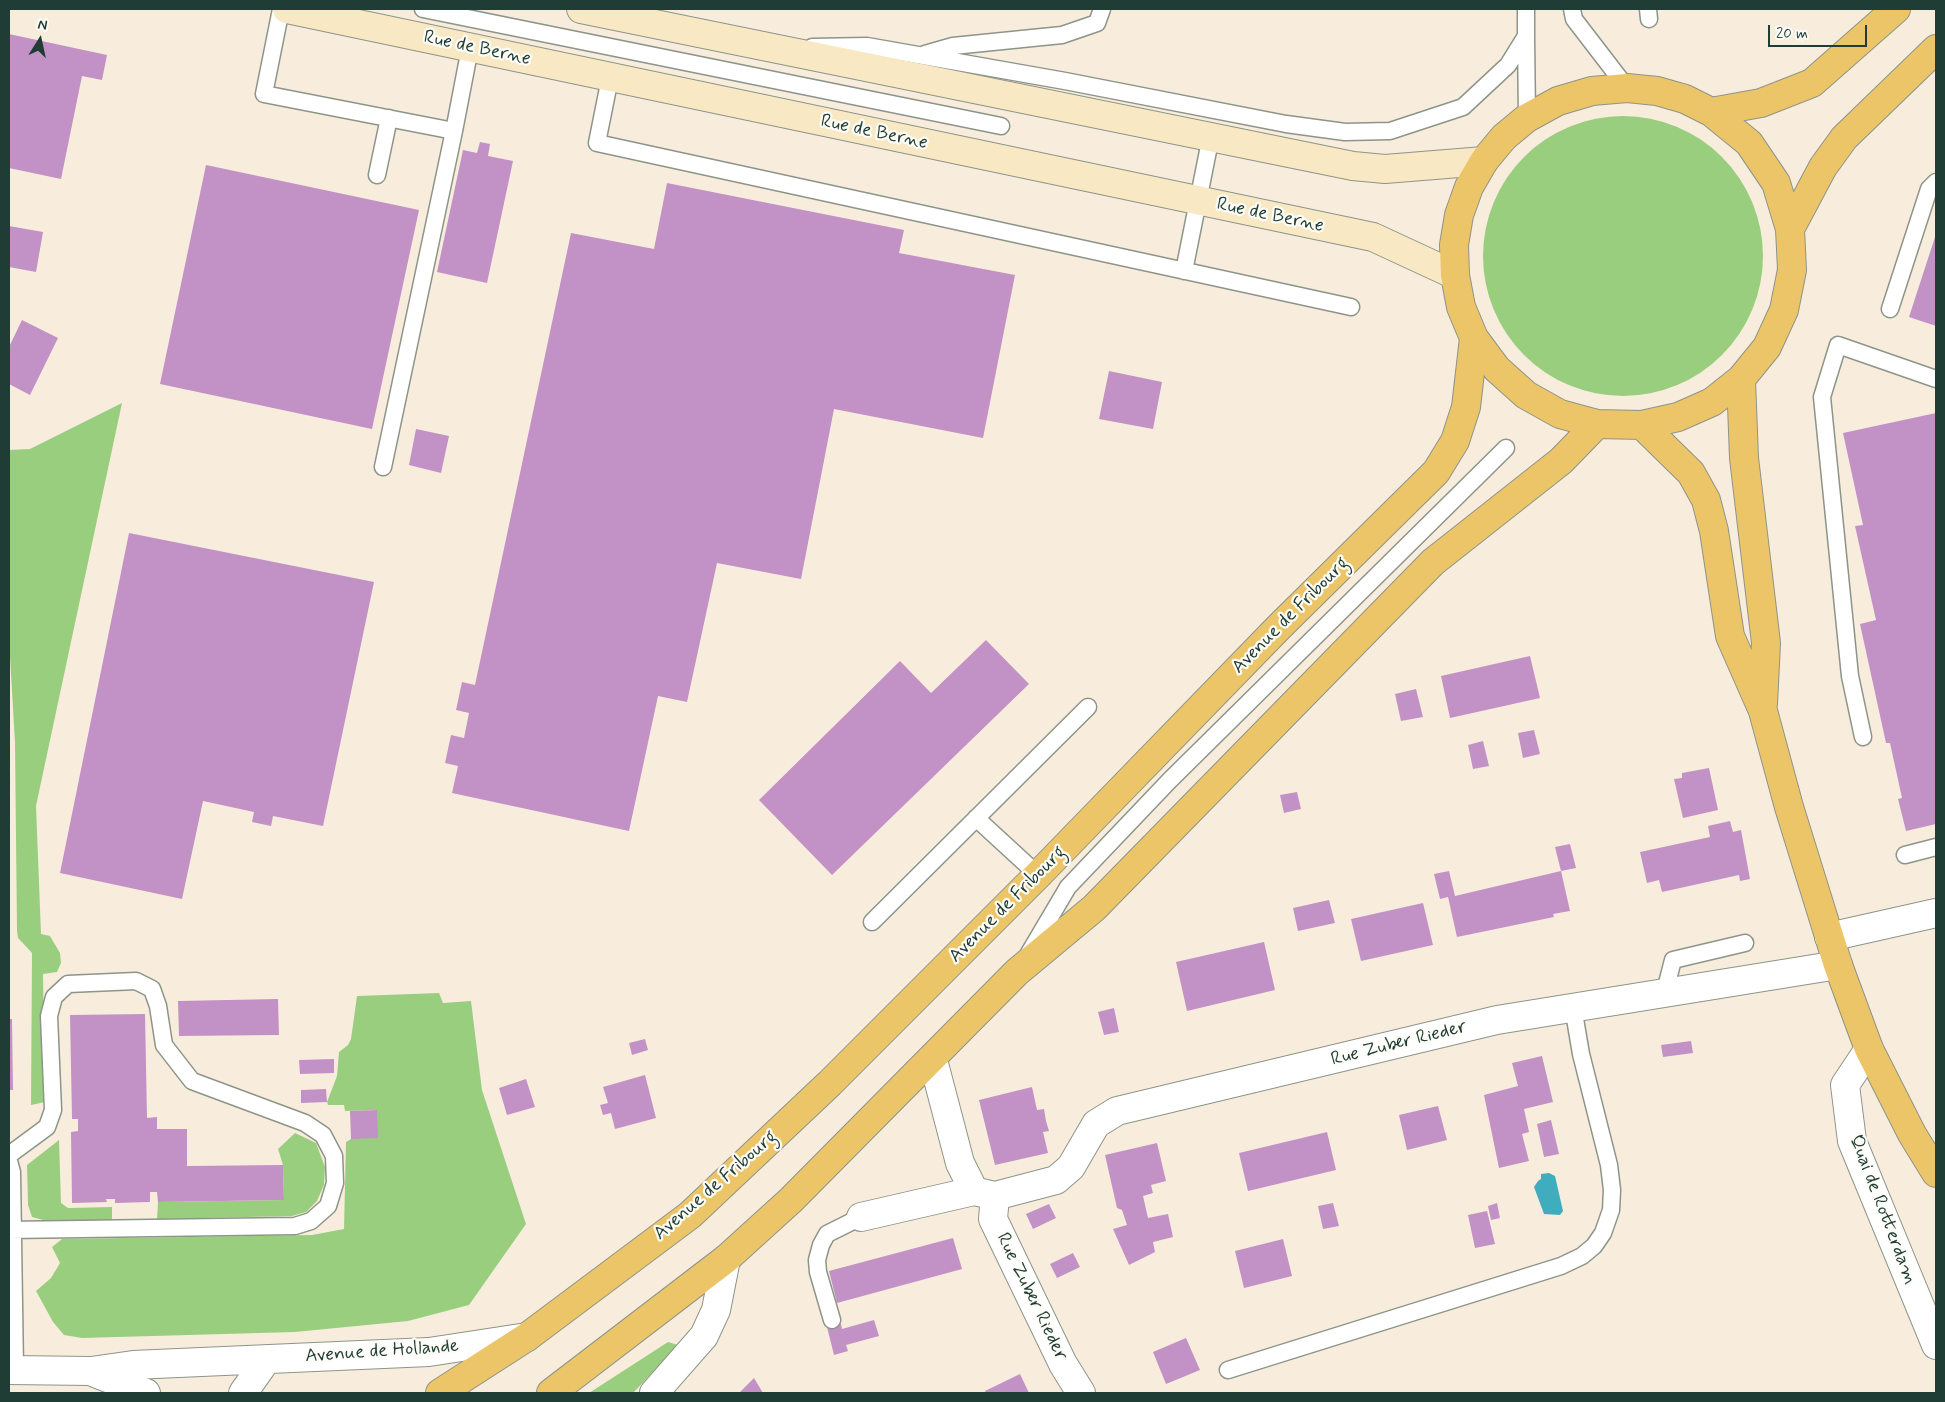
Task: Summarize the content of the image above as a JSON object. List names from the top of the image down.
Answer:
{
  "streets": {
    "main road": ["Rue de Berne", "Avenue de Fribourg"],
    "street": ["Rue Zuber Rieder", "Quai de Rotterdam", "Avenue de Hollande"]
  },
  "crossings": [
    ["Avenue de Fribourg", "Avenue de Hollande"]
  ],
  "scale_bar": "20 m",
  "north": "top"
}
